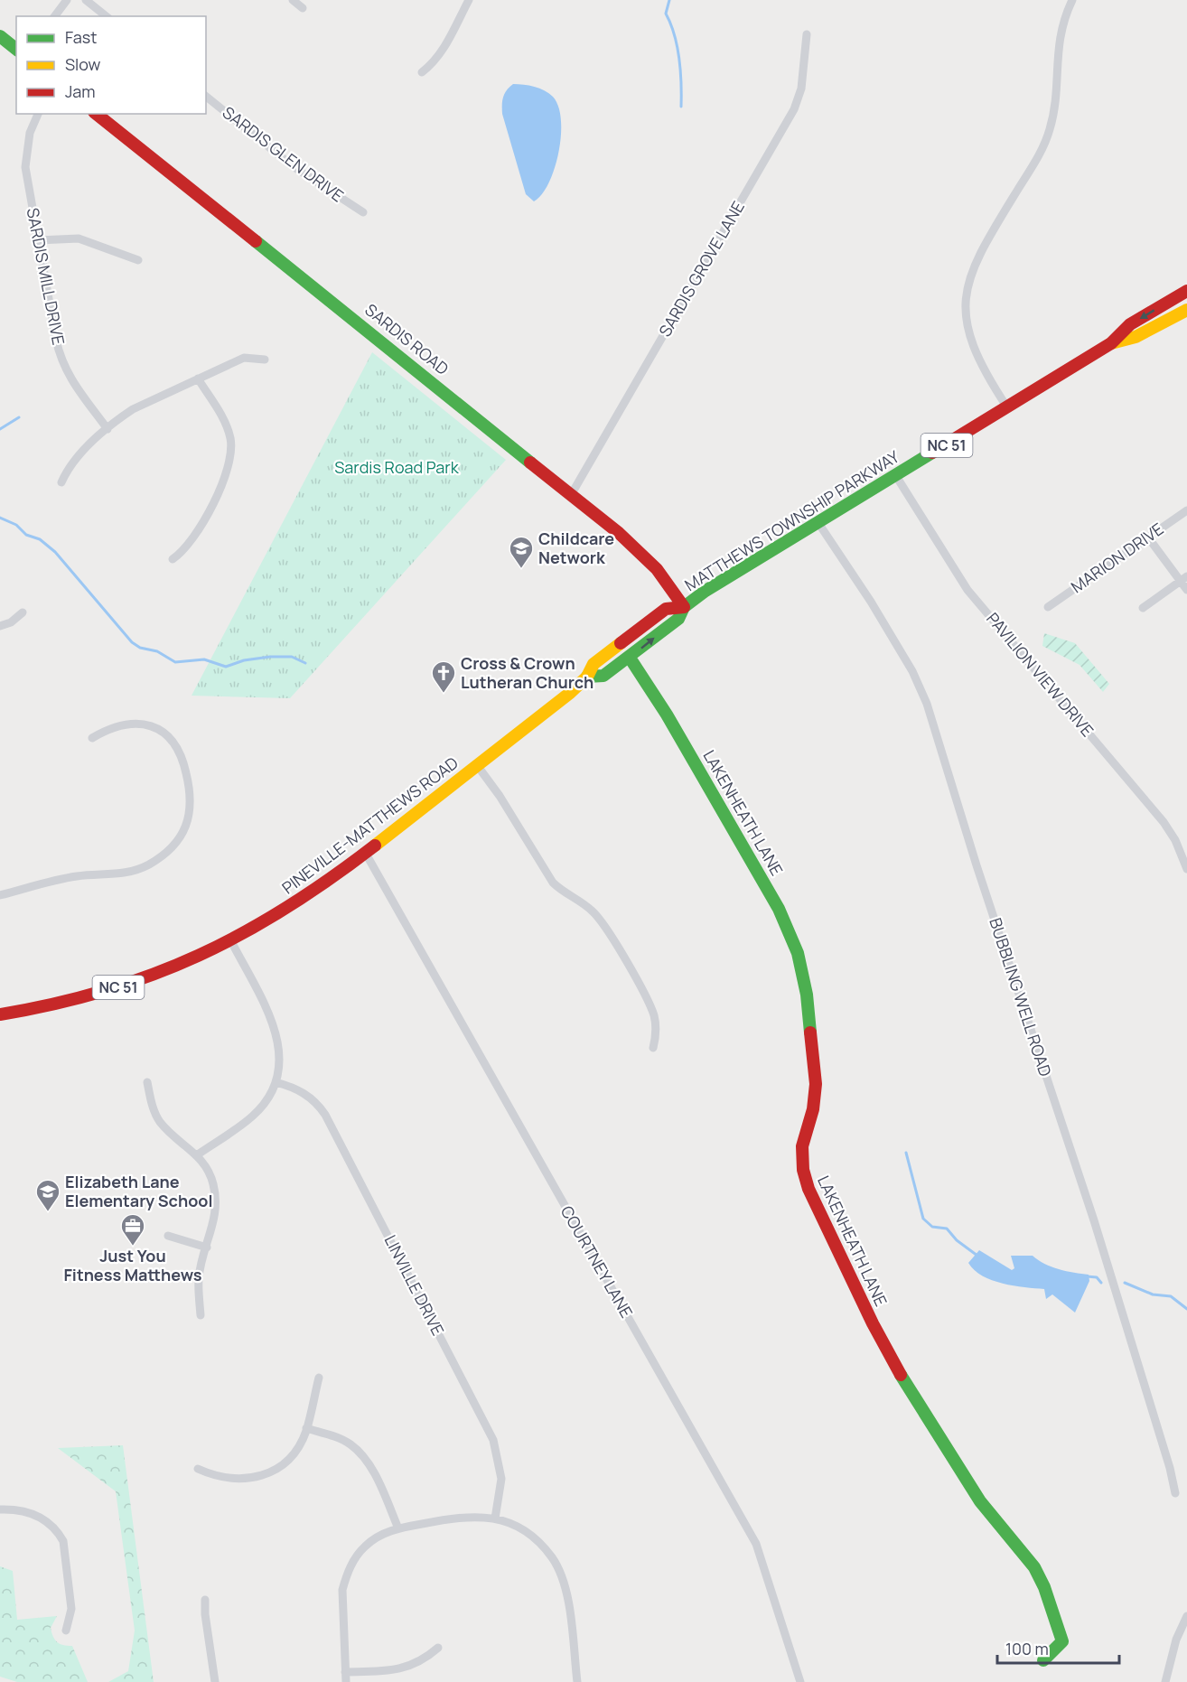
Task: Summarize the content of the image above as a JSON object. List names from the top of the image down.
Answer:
{
  "streets": {
    "main road": [
      "SARDIS ROAD",
      "NC 51",
      "MATTHEWS TOWNSHIP PARKWAY",
      "LAKENHEATH LANE",
      "PINEVILLE-MATTHEWS ROAD"
    ],
    "street": [
      "SARDIS GLEN DRIVE",
      "SARDIS GROVE LANE",
      "SARDIS MILL DRIVE",
      "MARION DRIVE",
      "PAVILION VIEW DRIVE",
      "BUBBLING WELL ROAD",
      "COURTNEY LANE",
      "LINVILLE DRIVE"
    ]
  },
  "crossings": [
    ["SARDIS GROVE LANE", "SARDIS ROAD"],
    ["SARDIS ROAD", "MATTHEWS TOWNSHIP PARKWAY"],
    ["SARDIS ROAD", "PINEVILLE-MATTHEWS ROAD"],
    ["MATTHEWS TOWNSHIP PARKWAY", "PAVILION VIEW DRIVE"],
    ["MATTHEWS TOWNSHIP PARKWAY", "PINEVILLE-MATTHEWS ROAD"],
    ["MATTHEWS TOWNSHIP PARKWAY", "BUBBLING WELL ROAD"],
    ["LAKENHEATH LANE", "PINEVILLE-MATTHEWS ROAD"],
    ["PINEVILLE-MATTHEWS ROAD", "COURTNEY LANE"]
  ],
  "parks": ["Sardis Road Park"],
  "places": {
    "school or university": ["Childcare Network", "Elizabeth Lane Elementary School"],
    "church": ["Cross & Crown Lutheran Church"],
    "office": ["Just You Fitness Matthews"]
  },
  "legend": ["Fast", "Slow", "Jam"],
  "scale_bar": "100 m"
}
